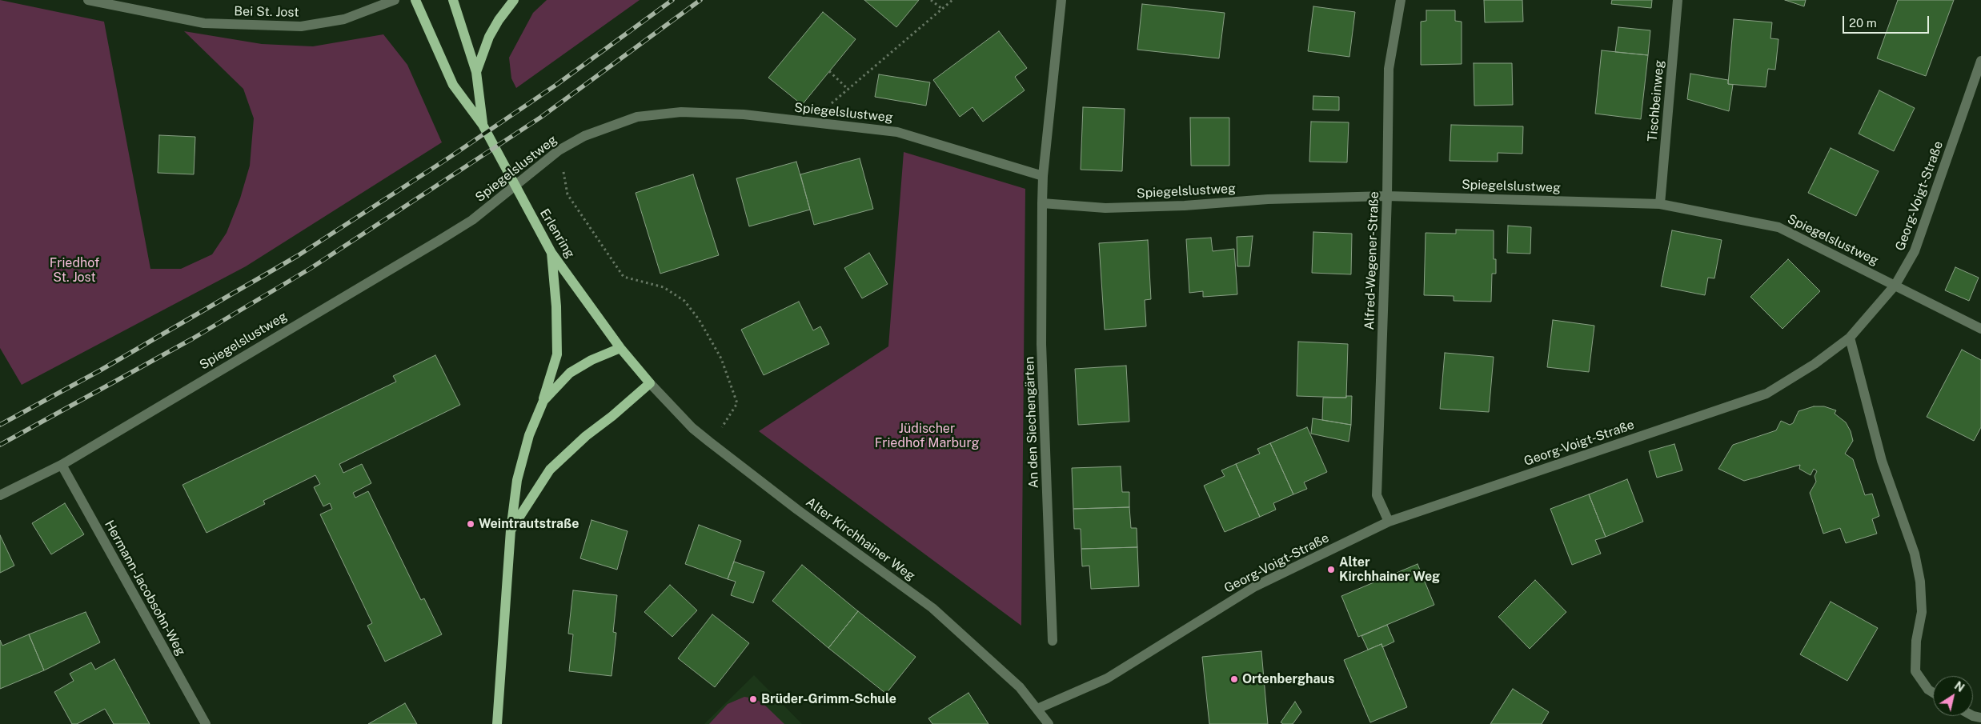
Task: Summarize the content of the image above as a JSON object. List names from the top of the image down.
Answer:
{
  "streets": {
    "main road": ["Erlenring"],
    "street": [
      "Bei St. Jost",
      "Tischbeinweg",
      "Spiegelslustweg",
      "Georg-Voigt-Straße",
      "Alfred-Wegener-Straße",
      "An den Siechengärten",
      "Alter Kirchhainer Weg",
      "Hermann-Jacobsohn-Weg"
    ]
  },
  "crossings": [
    ["Tischbeinweg", "Spiegelslustweg"],
    ["Spiegelslustweg", "Georg-Voigt-Straße"],
    ["Spiegelslustweg", "Alfred-Wegener-Straße"],
    ["Spiegelslustweg", "An den Siechengärten"],
    ["Spiegelslustweg", "Hermann-Jacobsohn-Weg"],
    ["Georg-Voigt-Straße", "Alfred-Wegener-Straße"],
    ["Georg-Voigt-Straße", "Alter Kirchhainer Weg"],
    ["Erlenring", "Alter Kirchhainer Weg"]
  ],
  "parks": ["Friedhof St. Jost", "Jüdischer Friedhof Marburg"],
  "places": [
    "Weintrautstraße",
    "Alter Kirchhainer Weg",
    "Ortenberghaus",
    "Brüder-Grimm-Schule"
  ],
  "scale_bar": "20 m",
  "north": "top right"
}
